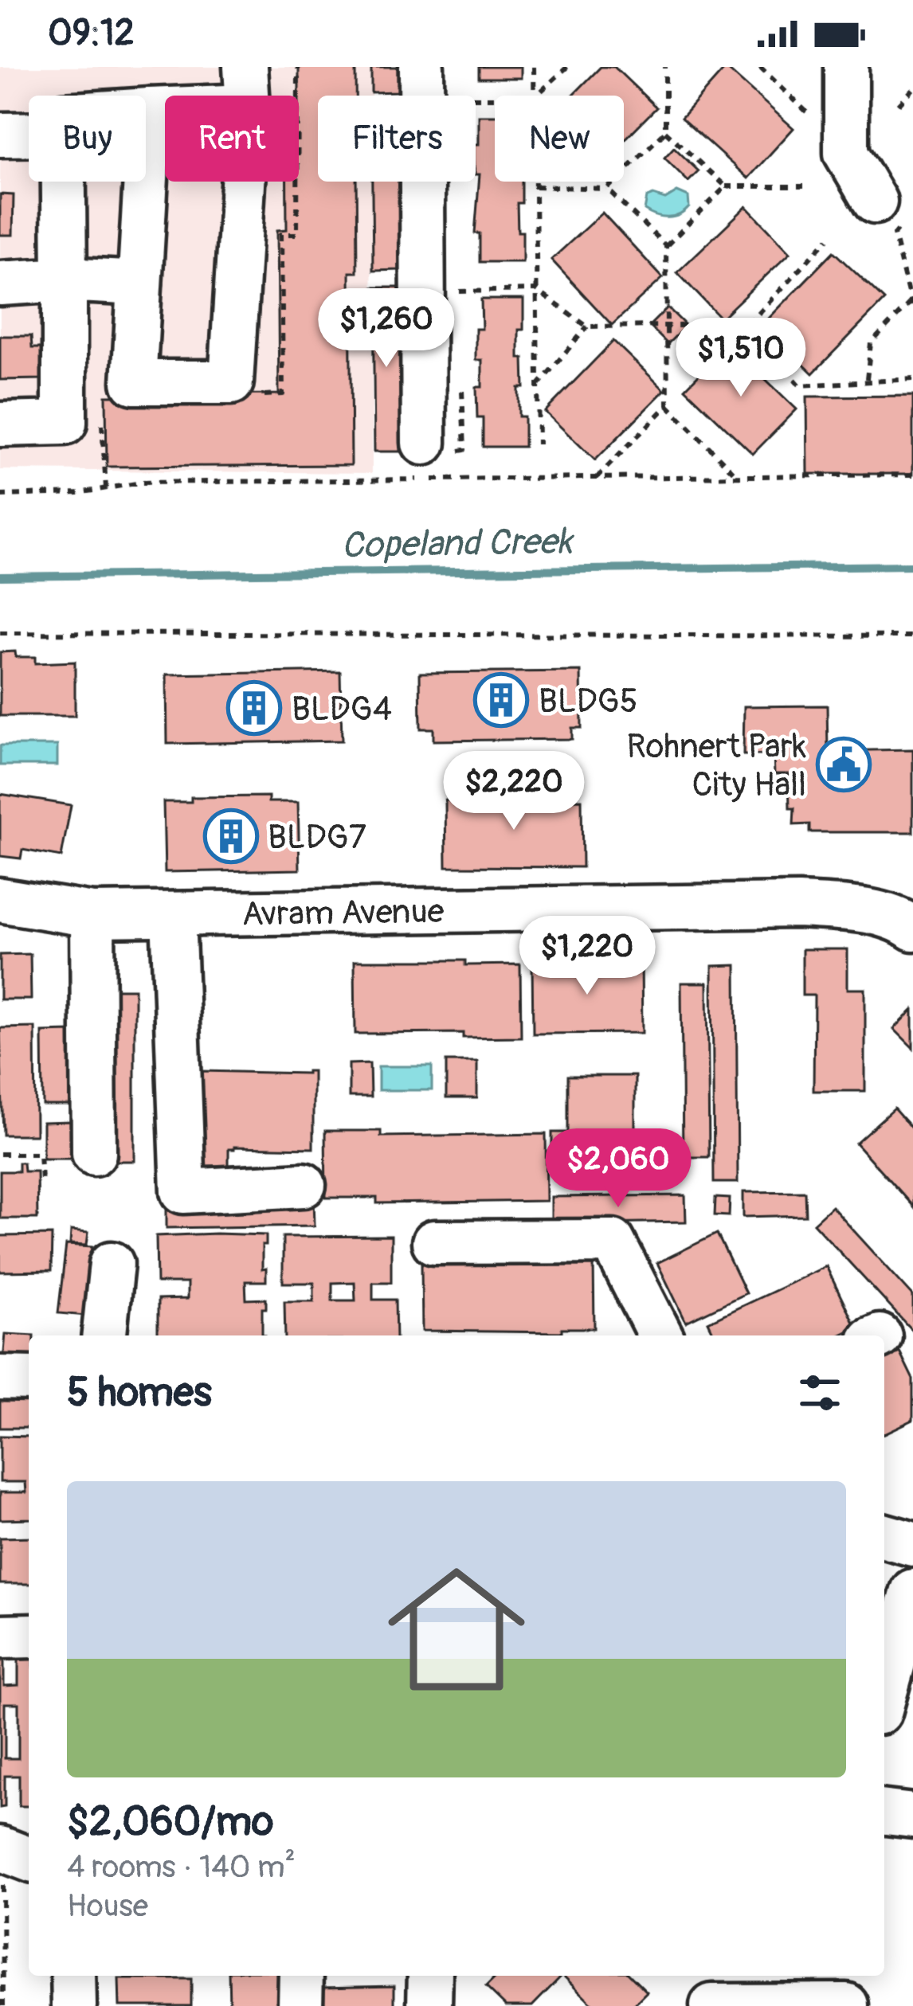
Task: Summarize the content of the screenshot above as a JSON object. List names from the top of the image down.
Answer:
{
  "streets": {
    "street": ["Avram Avenue"]
  },
  "water": ["Copeland Creek"],
  "places": {
    "building": ["BLDG5", "BLDG4", "BLDG7"],
    "public building": ["Rohnert Park City Hall"]
  },
  "page": {
    "status": "09:12",
    "chip": [
      "Buy",
      "Rent",
      "Filters",
      "New"
    ],
    "price": [
      "$1,260",
      "$1,510",
      "$2,220",
      "$1,220",
      "$2,060"
    ],
    "heading": "5 homes",
    "list": [
      {
        "name": "$2,060/mo",
        "note": "4 rooms · 140 m² · House"
      }
    ]
  }
}
